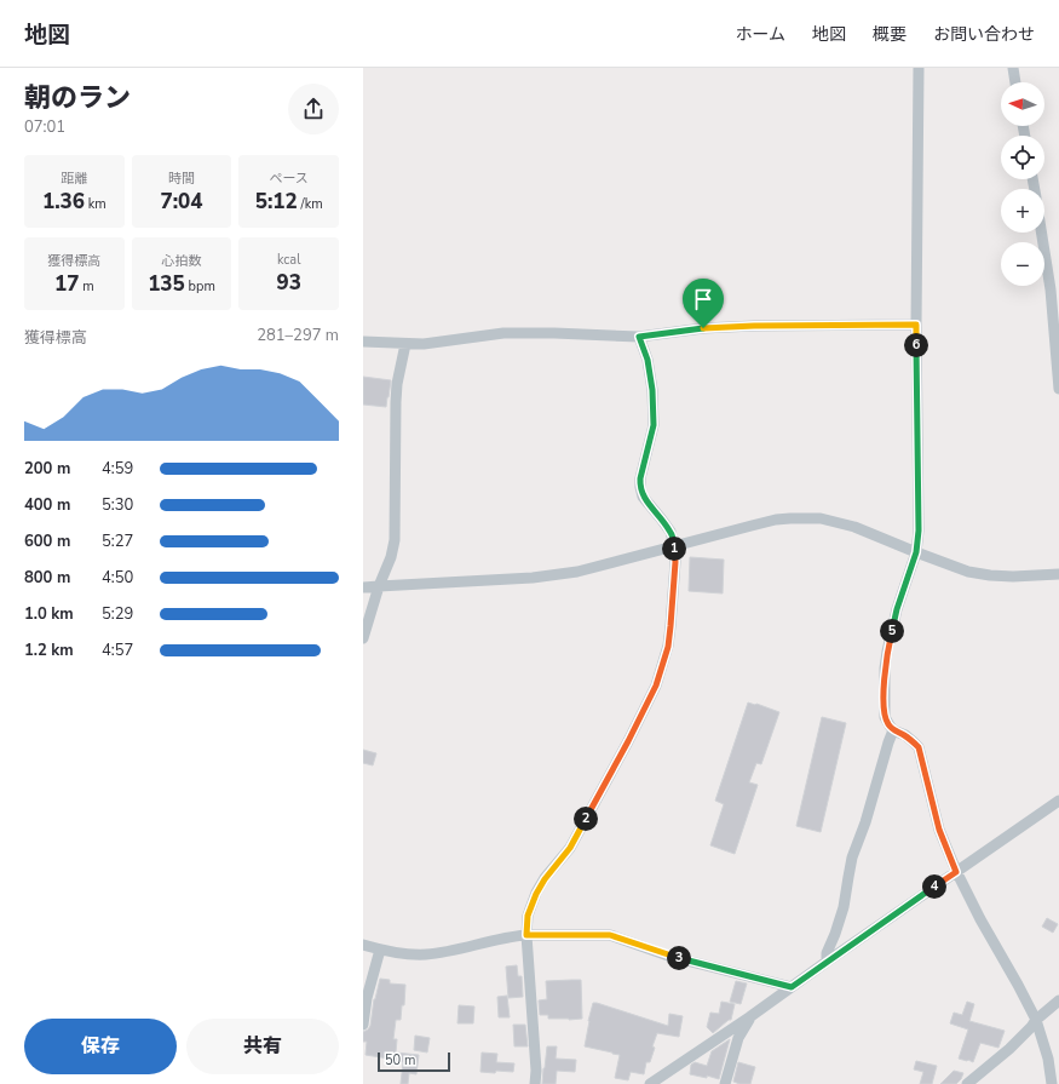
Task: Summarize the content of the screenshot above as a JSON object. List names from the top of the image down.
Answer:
{
  "scale_bar": "50 m",
  "north": "left",
  "page": {
    "header": "地図",
    "nav": [
      "ホーム",
      "地図",
      "概要",
      "お問い合わせ"
    ],
    "heading": ["朝のラン", "07:01"],
    "map_buttons": ["+", "−"],
    "stats": [
      ["距離", "1.36 km"],
      ["時間", "7:04"],
      ["ペース", "5:12 /km"],
      ["獲得標高", "17 m"],
      ["心拍数", "135 bpm"],
      ["kcal", "93"]
    ],
    "chart": ["獲得標高", "281–297 m"],
    "pins": [
      "6",
      "1",
      "5",
      "2",
      "4",
      "3"
    ],
    "list": [
      {
        "name": "200 m",
        "note": "4:59"
      },
      {
        "name": "400 m",
        "note": "5:30"
      },
      {
        "name": "600 m",
        "note": "5:27"
      },
      {
        "name": "800 m",
        "note": "4:50"
      },
      {
        "name": "1.0 km",
        "note": "5:29"
      },
      {
        "name": "1.2 km",
        "note": "4:57"
      }
    ],
    "buttons": ["保存", "共有"],
    "scale": "50 m"
  }
}
